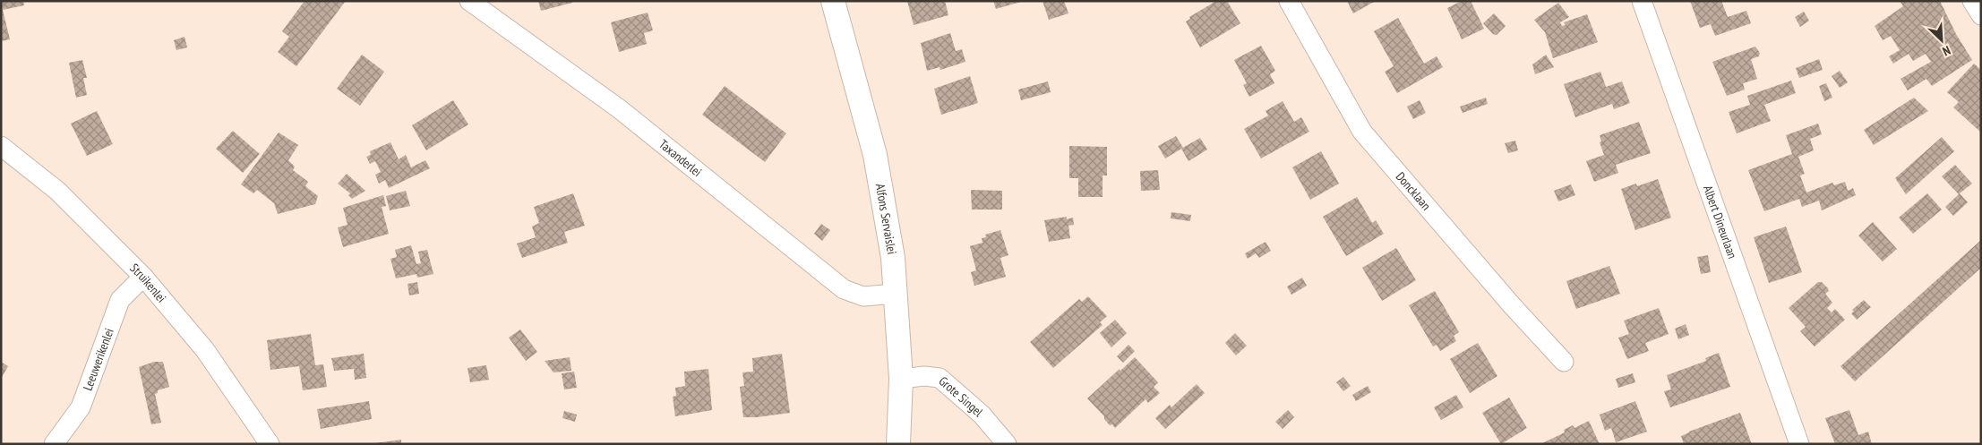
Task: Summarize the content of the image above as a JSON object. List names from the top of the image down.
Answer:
{
  "streets": {
    "street": [
      "Taxanderlei",
      "Doncklaan",
      "Alfons Servaislei",
      "Albert Dineurlaan",
      "Struikenlei",
      "Leeuwerikenlei",
      "Grote Singel"
    ]
  },
  "crossings": [
    ["Taxanderlei", "Alfons Servaislei"],
    ["Alfons Servaislei", "Grote Singel"],
    ["Struikenlei", "Leeuwerikenlei"]
  ],
  "north": "bottom right"
}
